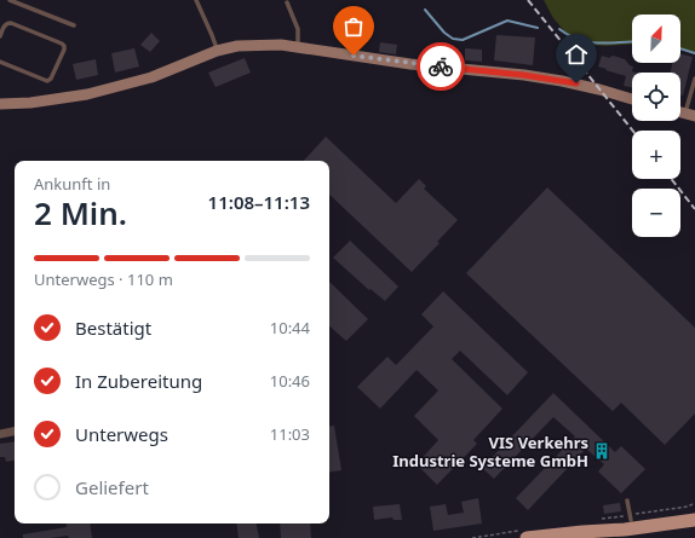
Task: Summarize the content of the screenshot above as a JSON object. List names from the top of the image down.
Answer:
{
  "places": {
    "building": ["VIS Verkehrs Industrie Systeme GmbH"]
  },
  "north": "top right",
  "page": {
    "map_buttons": ["+", "−"],
    "heading": ["2 Min.", "Ankunft in", "11:08–11:13"],
    "bar": "Unterwegs · 110 m",
    "list": [
      ["Bestätigt", "10:44"],
      ["In Zubereitung", "10:46"],
      ["Unterwegs", "11:03"],
      "Geliefert"
    ]
  }
}
